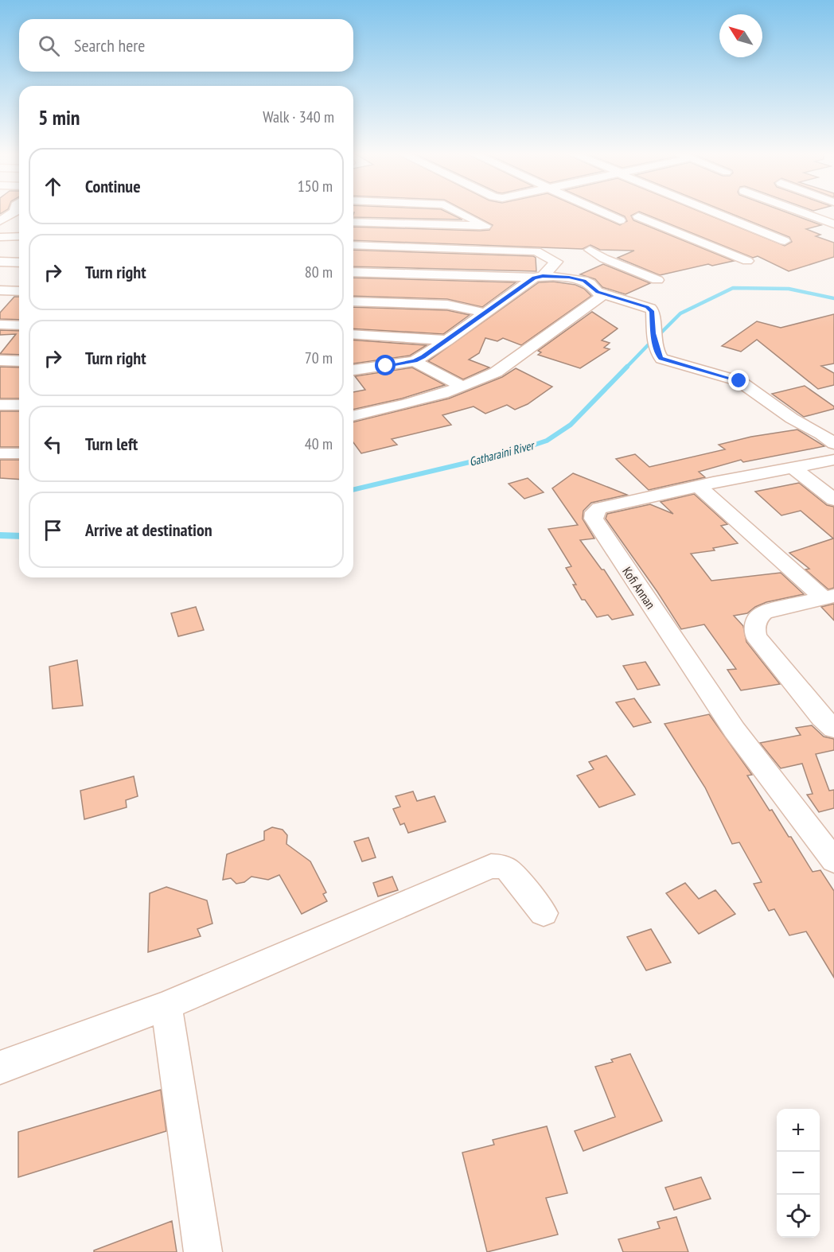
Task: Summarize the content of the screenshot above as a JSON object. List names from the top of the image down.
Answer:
{
  "streets": {
    "street": ["Kofi Annan"]
  },
  "water": ["Gatharaini River"],
  "north": "top left",
  "page": {
    "search": "Search here",
    "heading": ["5 min", "Walk · 340 m"],
    "list": [
      ["Continue", "150 m"],
      ["Turn right", "80 m"],
      ["Turn right", "70 m"],
      ["Turn left", "40 m"],
      "Arrive at destination"
    ],
    "map_buttons": ["+", "−"]
  }
}
